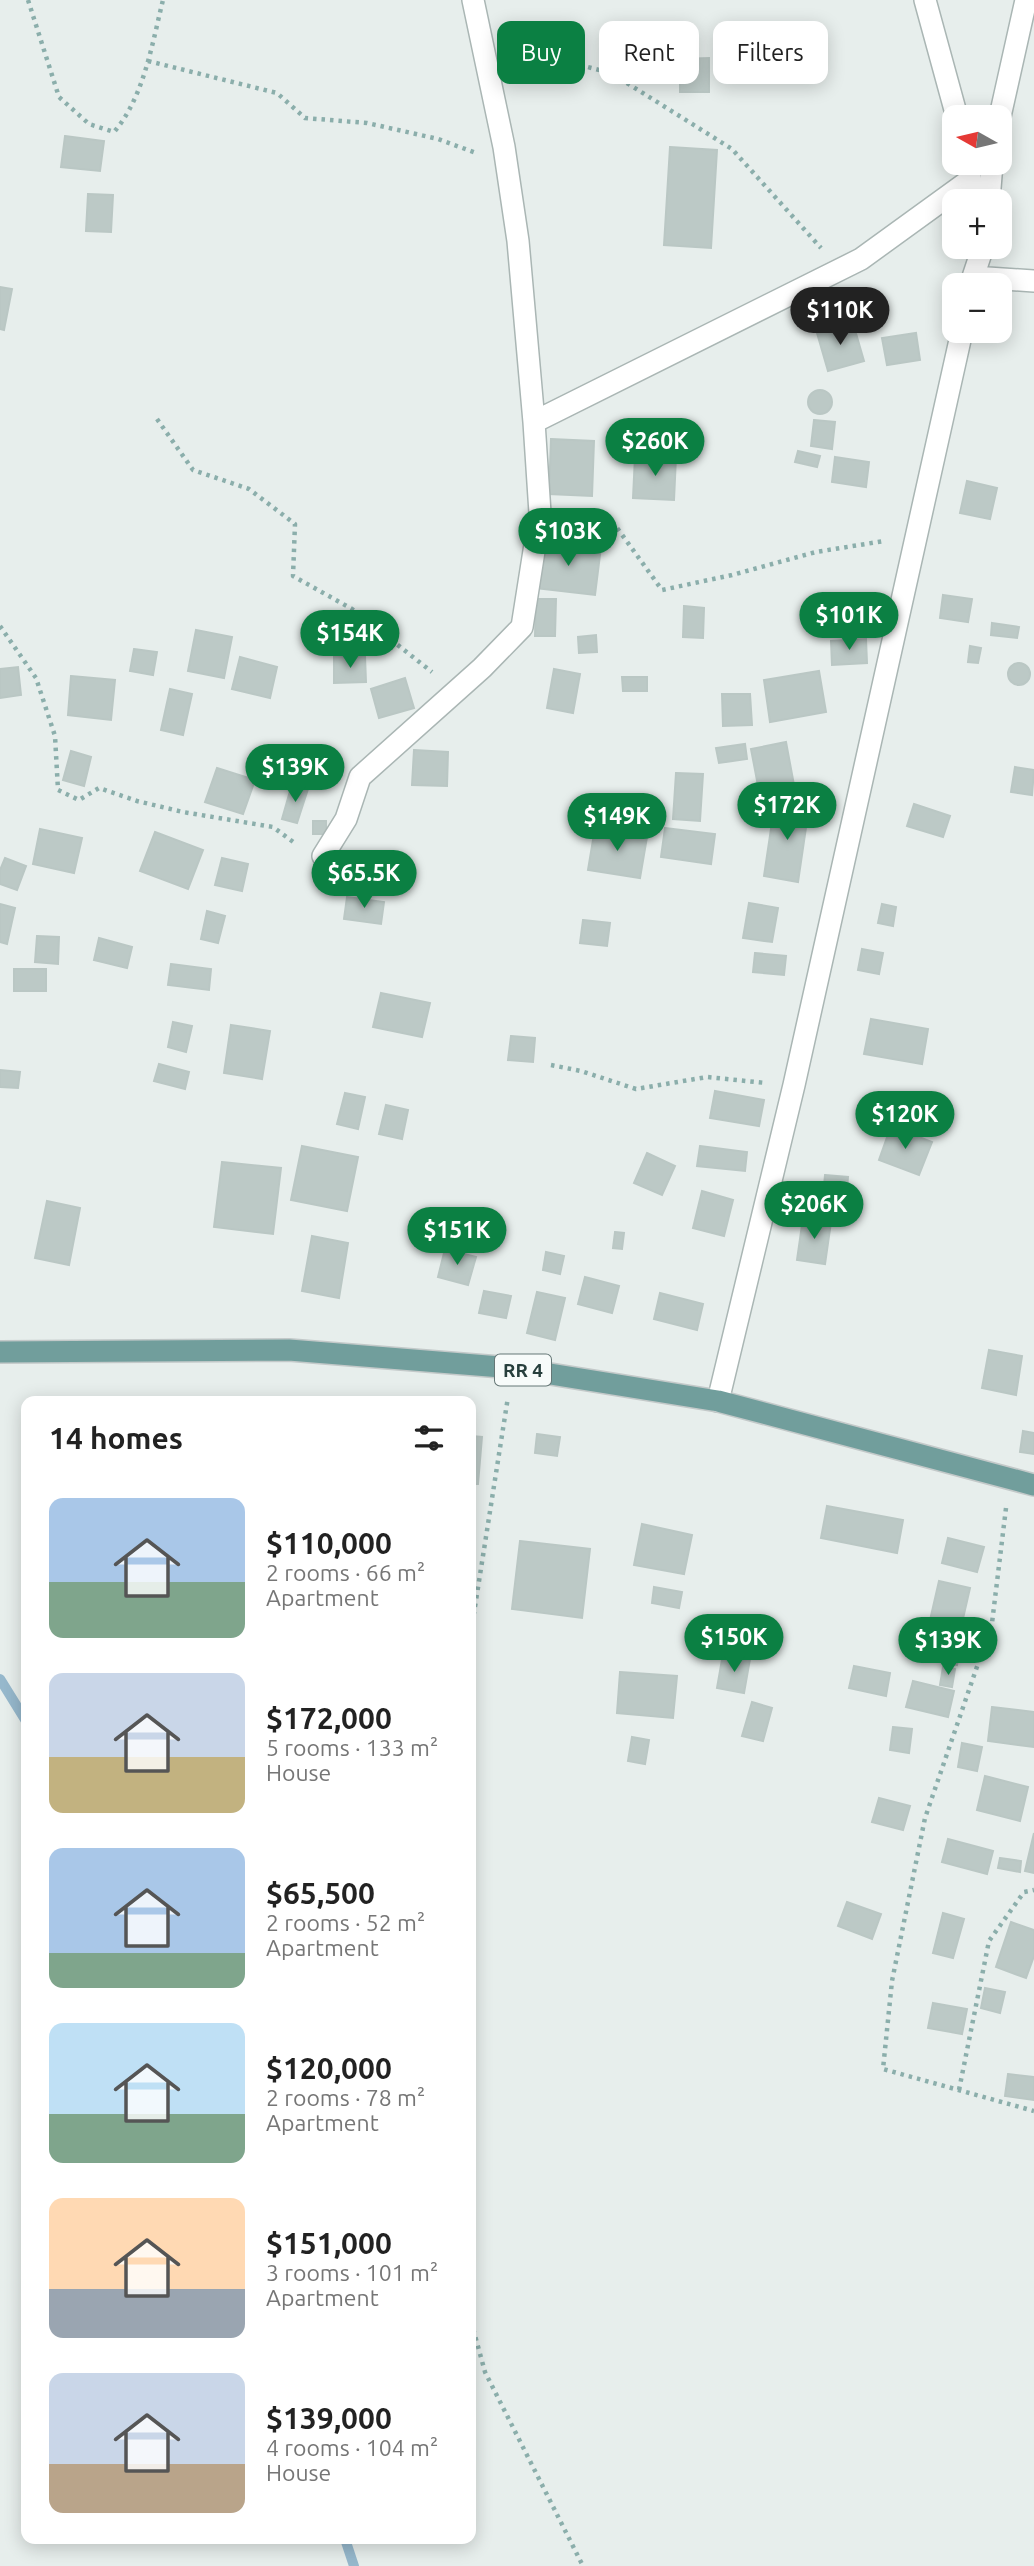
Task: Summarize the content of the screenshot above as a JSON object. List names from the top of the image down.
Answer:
{
  "streets": {
    "main road": ["RR 4"]
  },
  "north": "left",
  "page": {
    "chip": ["Buy", "Rent", "Filters"],
    "map_buttons": ["+", "−"],
    "price": [
      "$110K",
      "$260K",
      "$103K",
      "$101K",
      "$154K",
      "$139K",
      "$172K",
      "$149K",
      "$65.5K",
      "$120K",
      "$206K",
      "$151K",
      "$150K",
      "$139K"
    ],
    "heading": "14 homes",
    "list": [
      {
        "name": "$110,000",
        "note": "2 rooms · 66 m² · Apartment"
      },
      {
        "name": "$172,000",
        "note": "5 rooms · 133 m² · House"
      },
      {
        "name": "$65,500",
        "note": "2 rooms · 52 m² · Apartment"
      },
      {
        "name": "$120,000",
        "note": "2 rooms · 78 m² · Apartment"
      },
      {
        "name": "$151,000",
        "note": "3 rooms · 101 m² · Apartment"
      },
      {
        "name": "$139,000",
        "note": "4 rooms · 104 m² · House"
      }
    ]
  }
}
